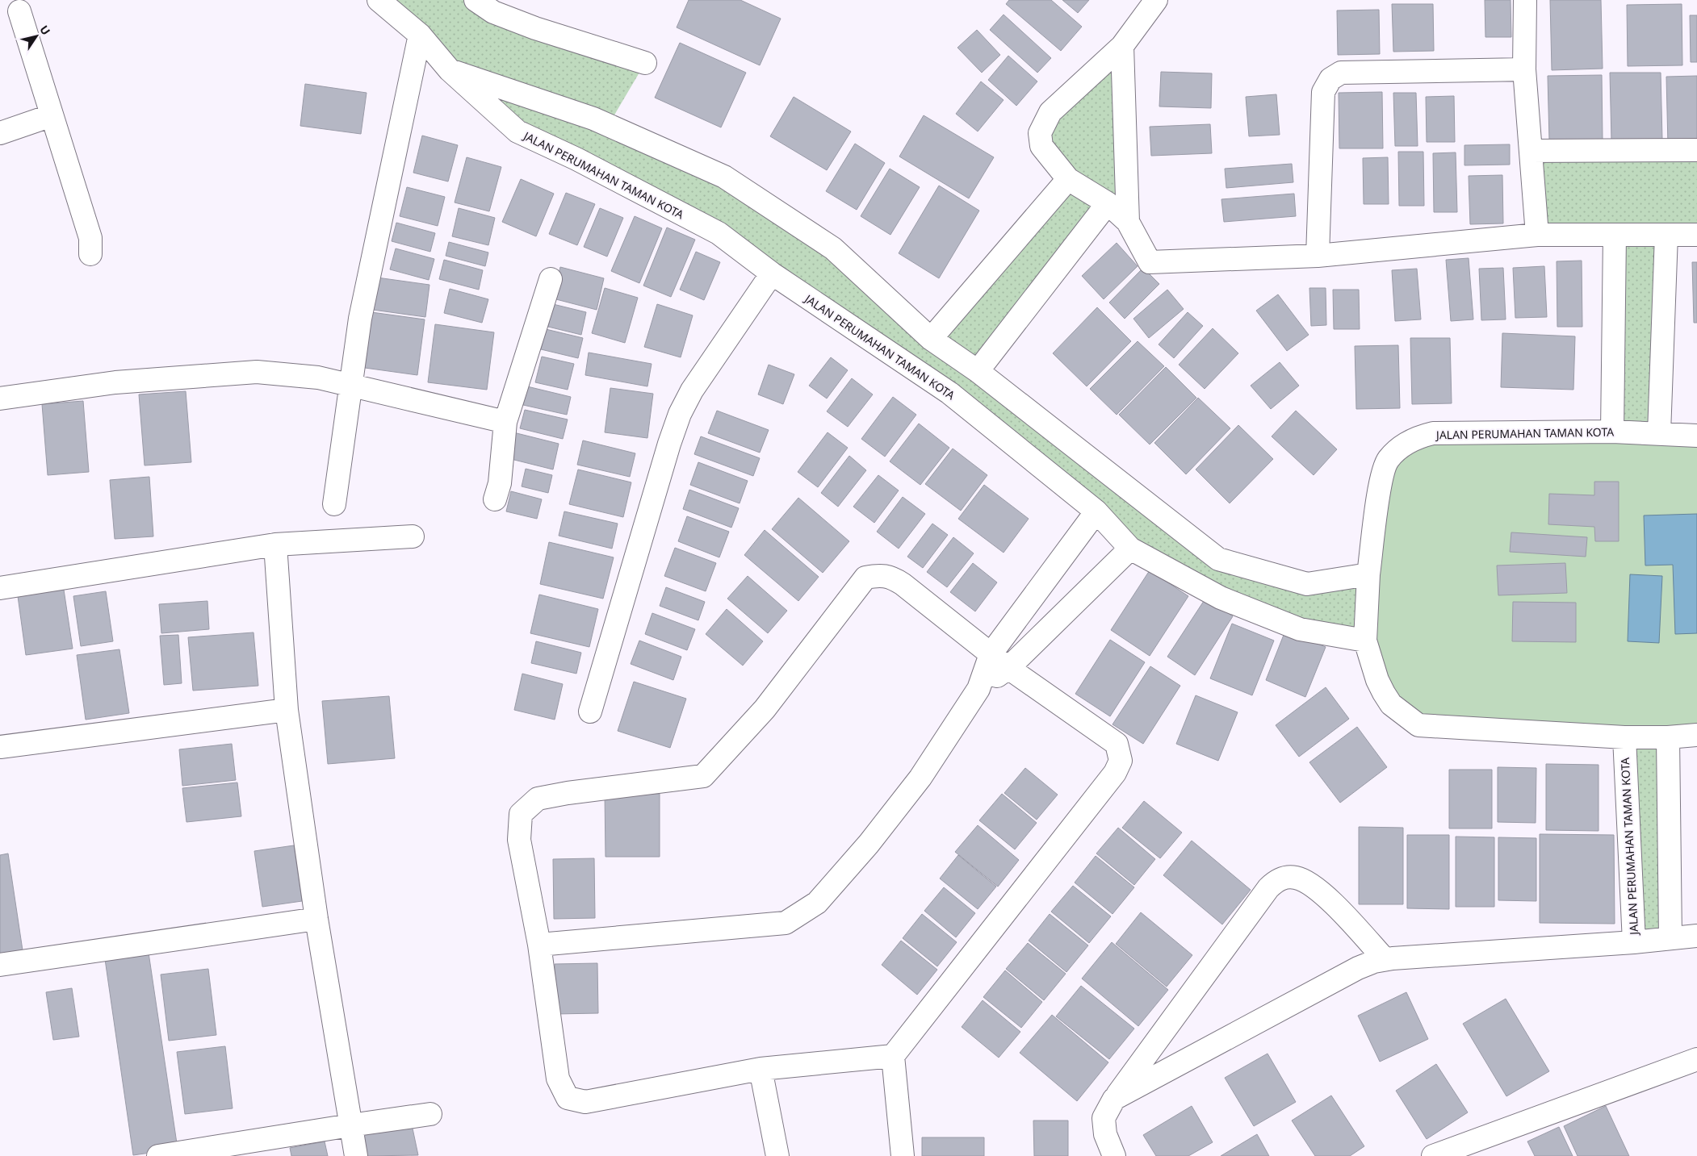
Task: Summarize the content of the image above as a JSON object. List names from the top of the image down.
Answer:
{
  "streets": {
    "street": ["JALAN PERUMAHAN TAMAN KOTA"]
  },
  "north": "top right"
}
